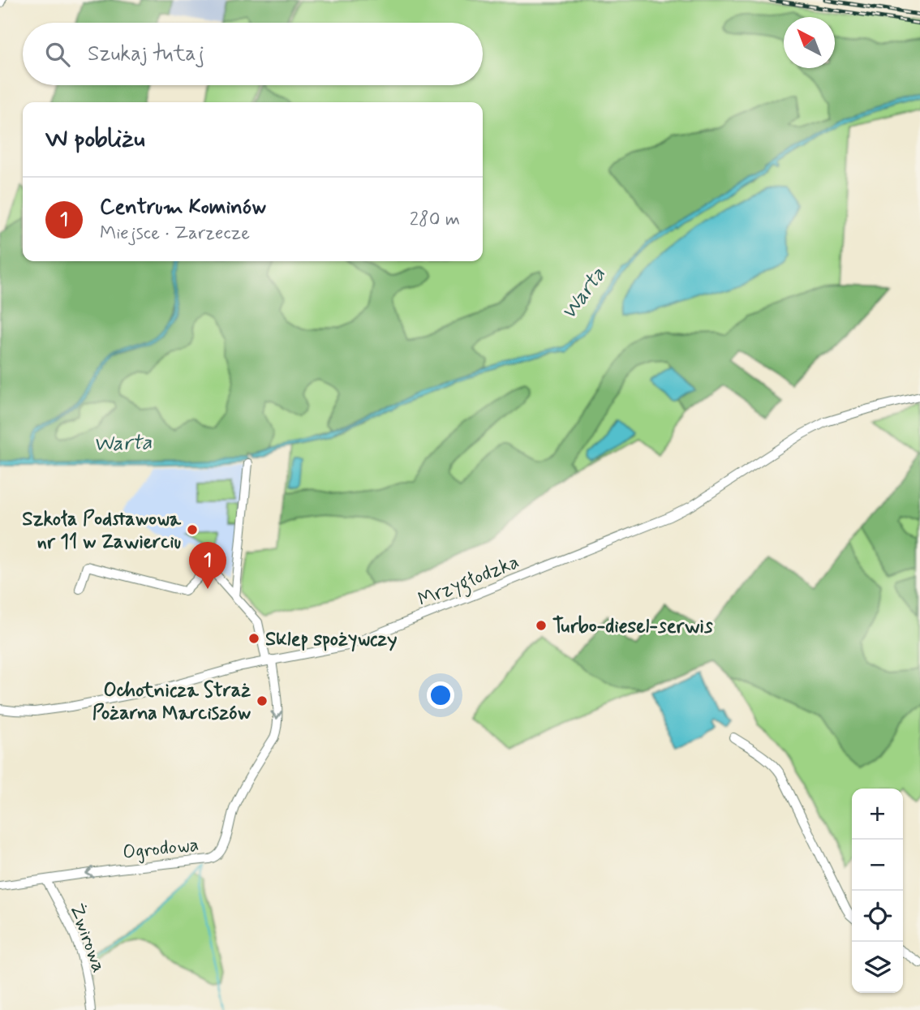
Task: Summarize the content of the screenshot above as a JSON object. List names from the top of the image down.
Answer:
{
  "streets": {
    "street": ["Mrzygłodzka", "Ogrodowa", "Żwirowa"]
  },
  "crossings": [
    ["Mrzygłodzka", "Ogrodowa"],
    ["Ogrodowa", "Żwirowa"]
  ],
  "one_way": ["Ogrodowa"],
  "water": ["Warta"],
  "places": [
    "Szkoła Podstawowa nr 11 w Zawierciu",
    "Turbo-diesel-serwis",
    "Sklep spożywczy",
    "Ochotnicza Straż Pożarna Marciszów"
  ],
  "north": "top left",
  "page": {
    "search": "Szukaj tutaj",
    "heading": "W pobliżu",
    "list": [
      {
        "mark": "1",
        "name": "Centrum Kominów",
        "note": "Miejsce · Zarzecze",
        "value": "280 m"
      }
    ],
    "pins": "1",
    "map_buttons": ["+", "−"]
  }
}
